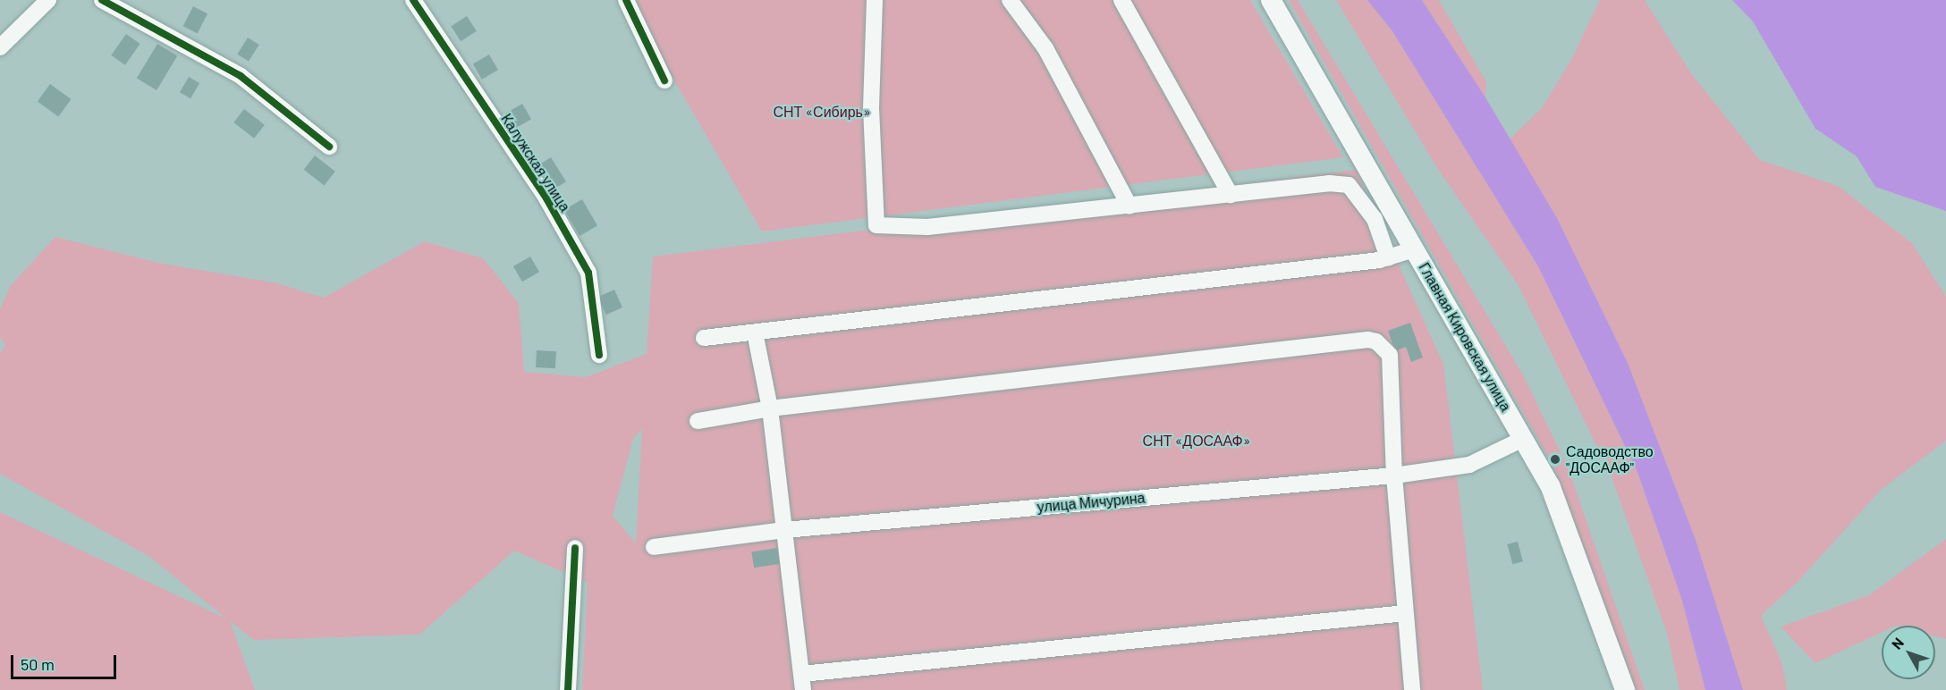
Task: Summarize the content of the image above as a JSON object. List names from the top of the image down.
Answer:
{
  "streets": {
    "main road": ["Главная Кировская улица"],
    "street": ["Калужская улица", "улица Мичурина"]
  },
  "crossings": [
    ["Главная Кировская улица", "улица Мичурина"]
  ],
  "parks": ["СНТ «Сибирь»", "СНТ «ДОСААФ»"],
  "places": ["Садоводство \"ДОСААФ\""],
  "scale_bar": "50 m",
  "north": "top left"
}
